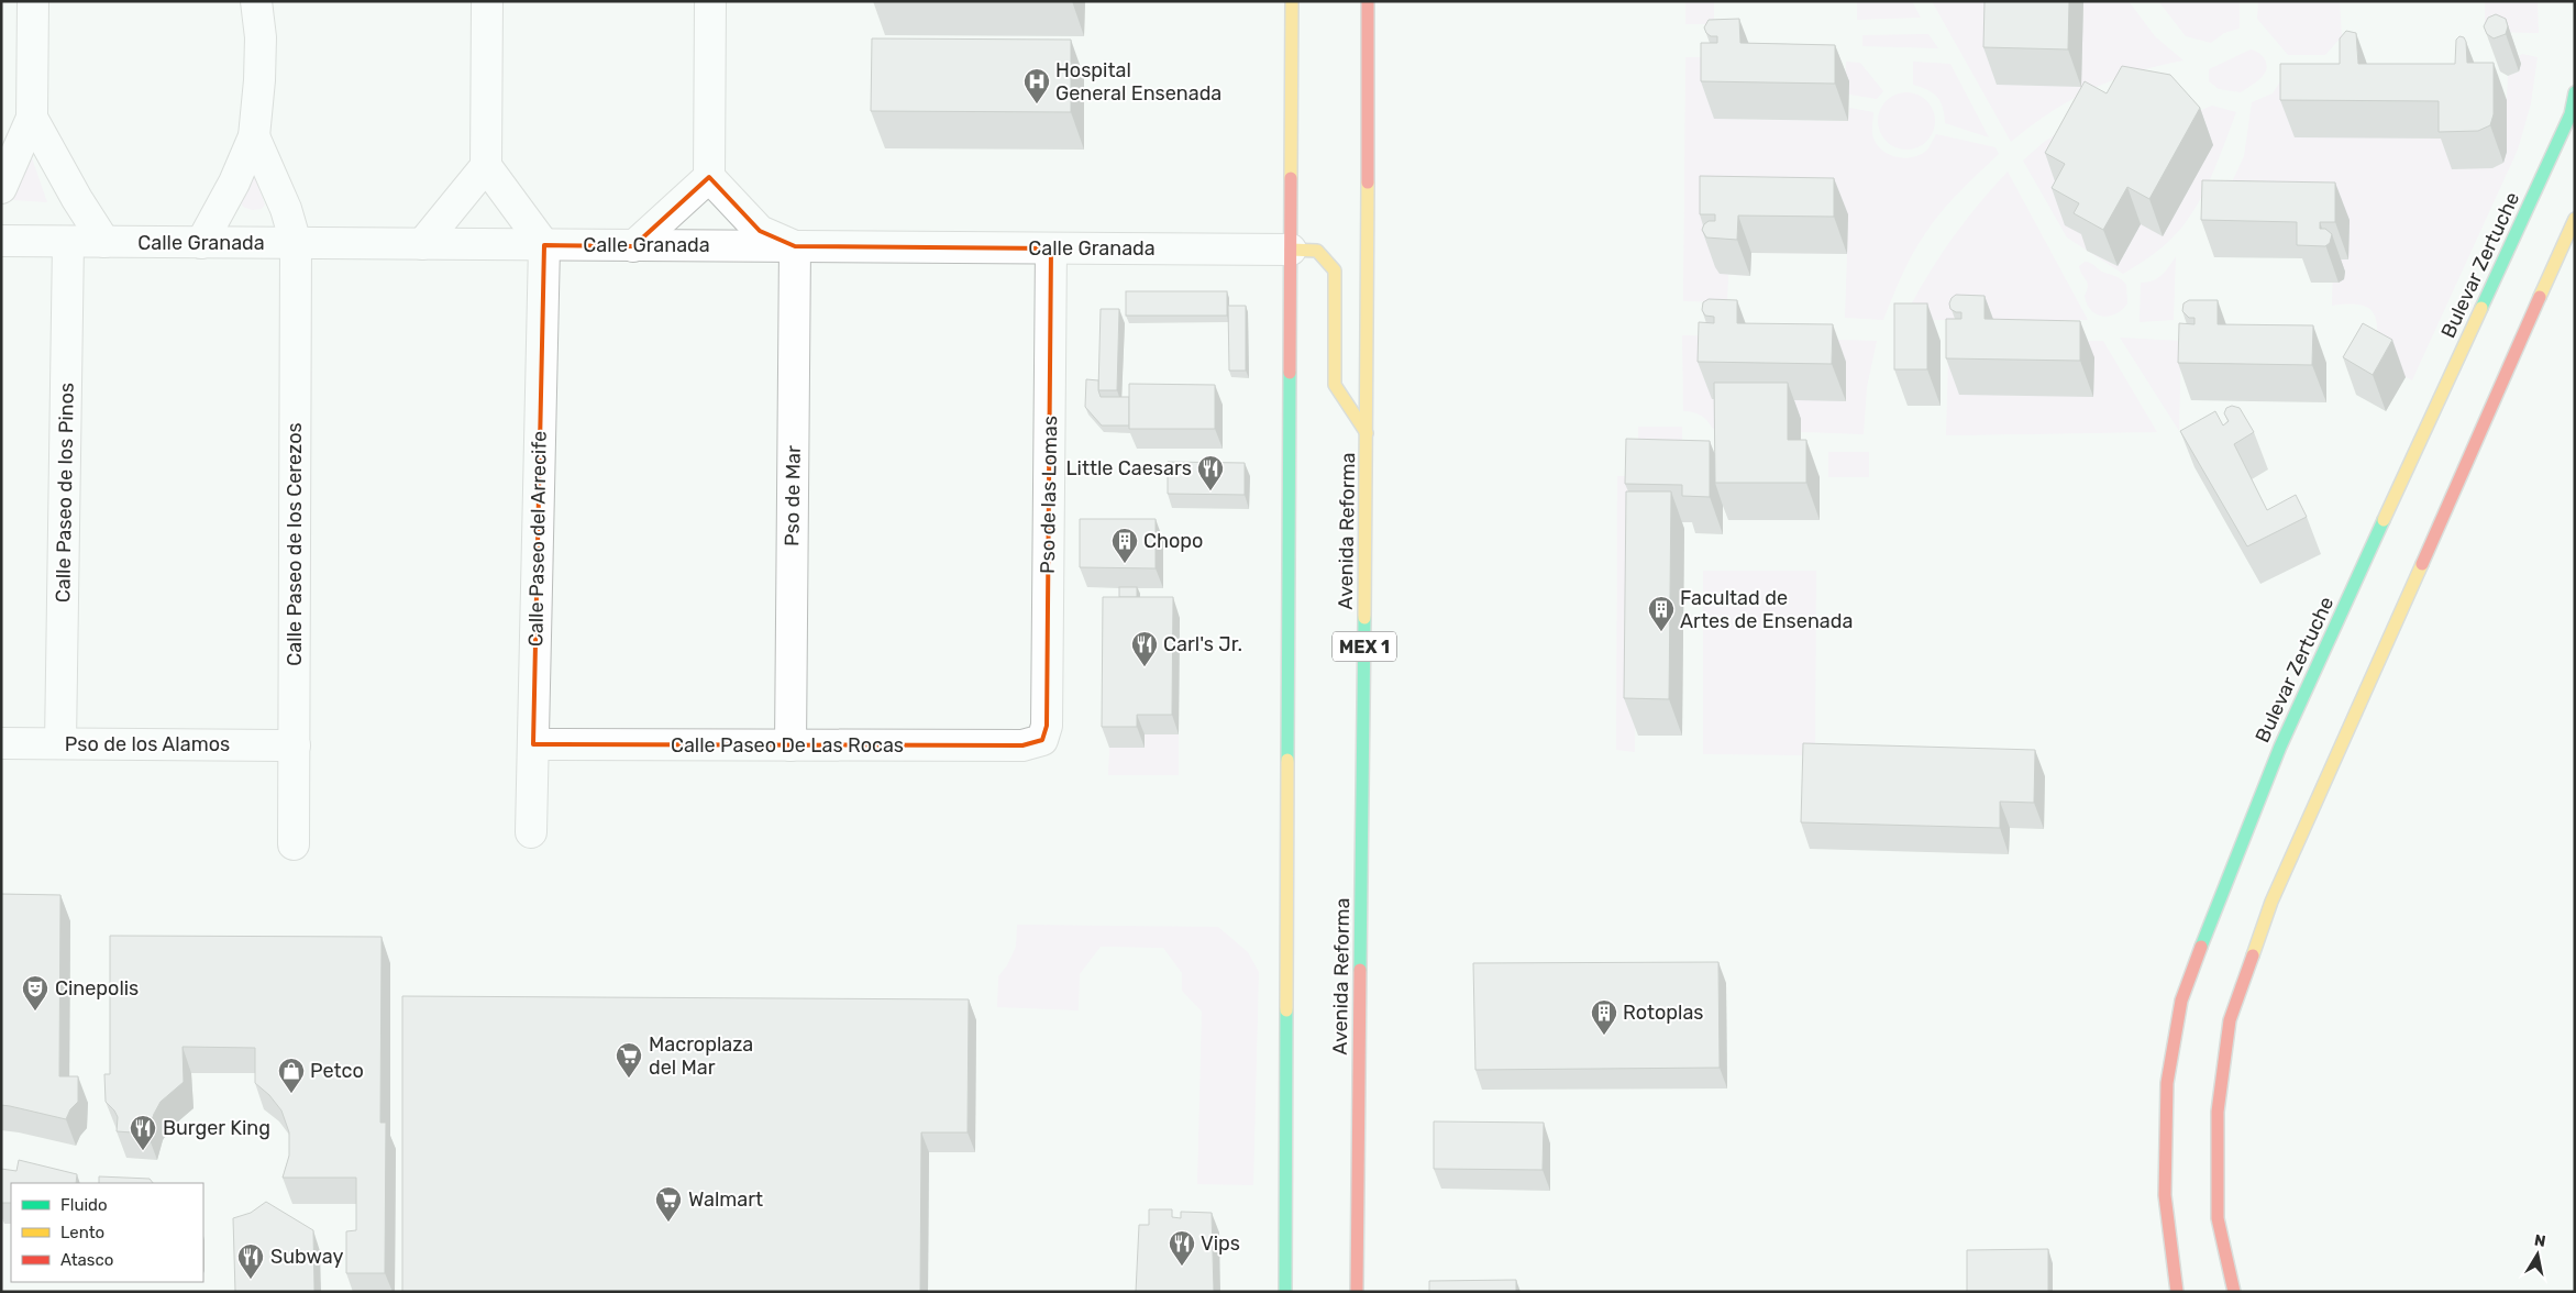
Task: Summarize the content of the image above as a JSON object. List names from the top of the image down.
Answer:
{
  "streets": {
    "main road": ["Bulevar Zertuche", "Avenida Reforma", "MEX 1"],
    "street": [
      "Calle Granada",
      "Calle Paseo de los Pinos",
      "Pso de las Lomas",
      "Pso de Mar",
      "Calle Paseo del Arrecife",
      "Calle Paseo de los Cerezos",
      "Pso de los Alamos",
      "Calle Paseo De Las Rocas"
    ]
  },
  "crossings": [
    ["Calle Granada", "Calle Paseo de los Pinos"],
    ["Calle Granada", "Pso de las Lomas"],
    ["Calle Granada", "Pso de Mar"],
    ["Calle Granada", "Calle Paseo del Arrecife"],
    ["Calle Granada", "Calle Paseo de los Cerezos"],
    ["Calle Paseo de los Pinos", "Pso de los Alamos"],
    ["Pso de las Lomas", "Calle Paseo De Las Rocas"],
    ["Pso de Mar", "Calle Paseo De Las Rocas"],
    ["Calle Paseo del Arrecife", "Calle Paseo De Las Rocas"],
    ["Calle Paseo de los Cerezos", "Pso de los Alamos"]
  ],
  "places": {
    "hospital": ["Hospital General Ensenada"],
    "restaurant": [
      "Little Caesars",
      "Carl's Jr.",
      "Burger King",
      "Vips",
      "Subway"
    ],
    "building": ["Chopo", "Facultad de Artes de Ensenada", "Rotoplas"],
    "theatre": ["Cinepolis"],
    "supermarket": ["Macroplaza del Mar", "Walmart"],
    "shop": ["Petco"]
  },
  "legend": ["Fluido", "Lento", "Atasco"],
  "north": "top"
}
